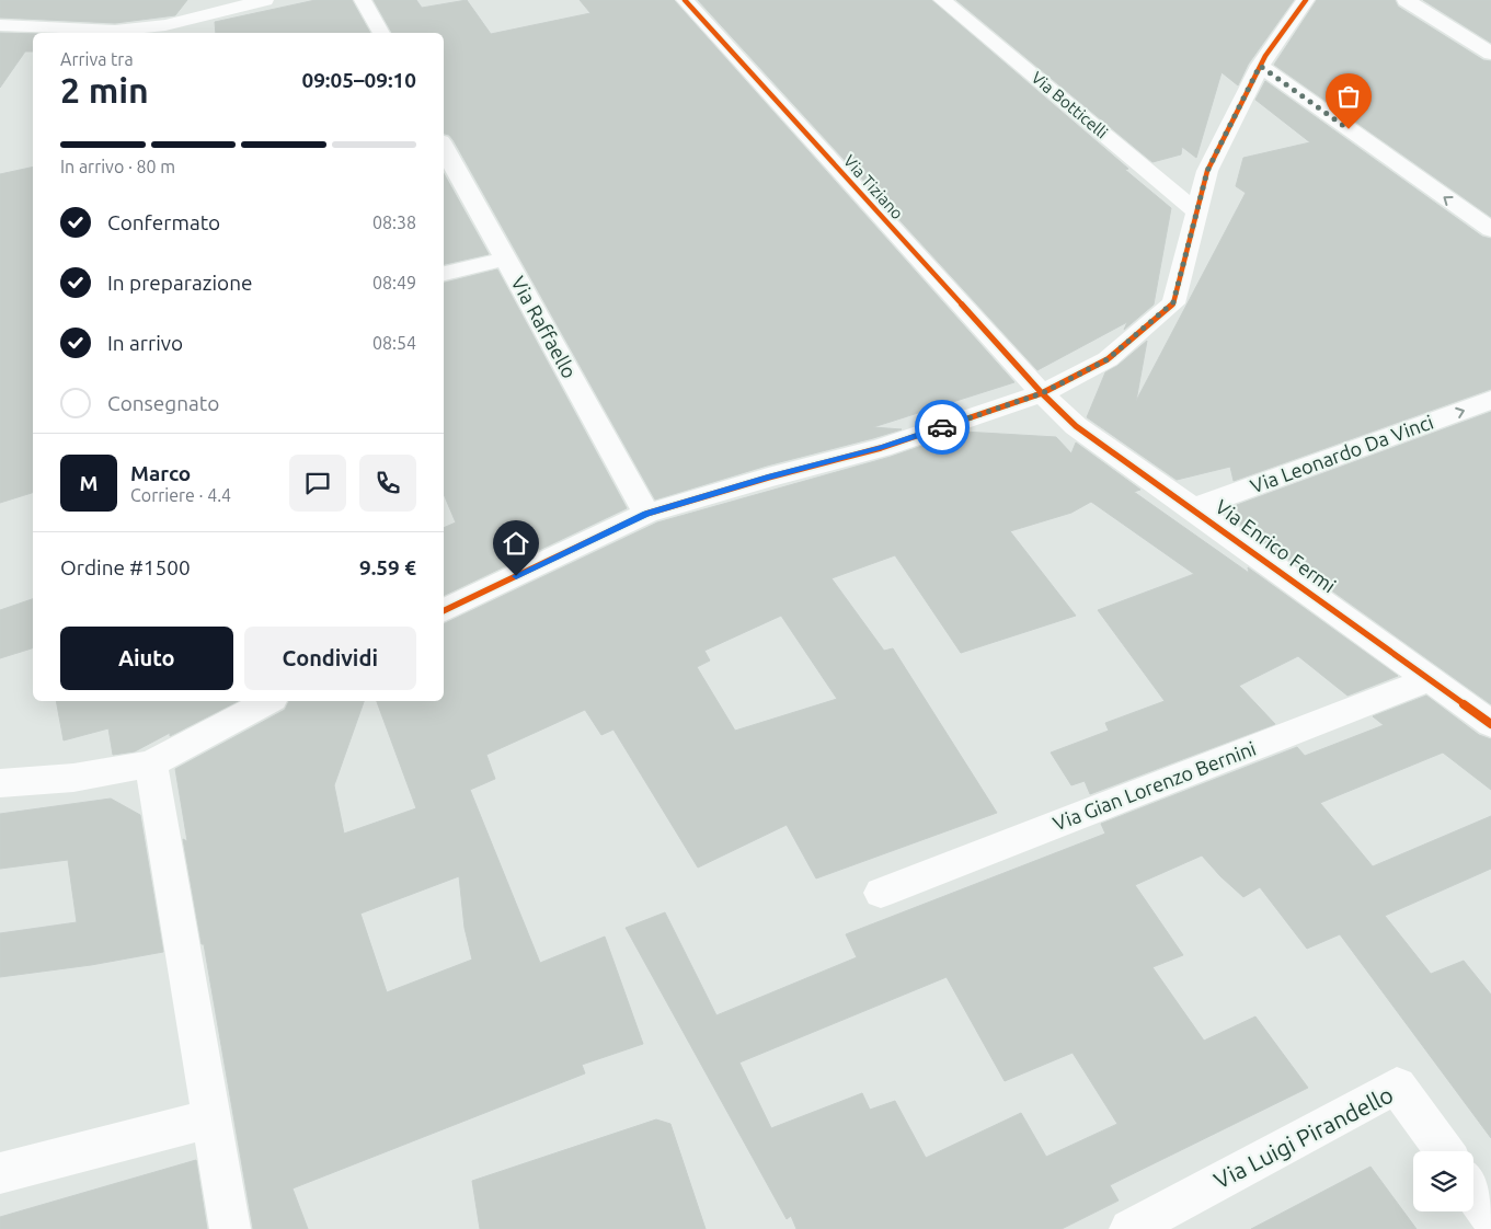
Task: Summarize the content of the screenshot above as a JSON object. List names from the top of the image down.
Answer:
{
  "streets": {
    "street": [
      "Via Botticelli",
      "Via Tiziano",
      "Via Raffaello",
      "Via Leonardo Da Vinci",
      "Via Enrico Fermi",
      "Via Gian Lorenzo Bernini",
      "Via Luigi Pirandello"
    ]
  },
  "crossings": [
    ["Via Tiziano", "Via Enrico Fermi"],
    ["Via Leonardo Da Vinci", "Via Enrico Fermi"],
    ["Via Enrico Fermi", "Via Gian Lorenzo Bernini"]
  ],
  "one_way": ["Via Leonardo Da Vinci"],
  "page": {
    "heading": ["2 min", "Arriva tra", "09:05–09:10"],
    "panel": [
      "Marco",
      "Corriere · 4.4",
      "Ordine #1500",
      "9.59 €"
    ],
    "bar": "In arrivo · 80 m",
    "list": [
      ["Confermato", "08:38"],
      ["In preparazione", "08:49"],
      ["In arrivo", "08:54"],
      "Consegnato"
    ],
    "round": "M",
    "buttons": ["Aiuto", "Condividi"]
  }
}
